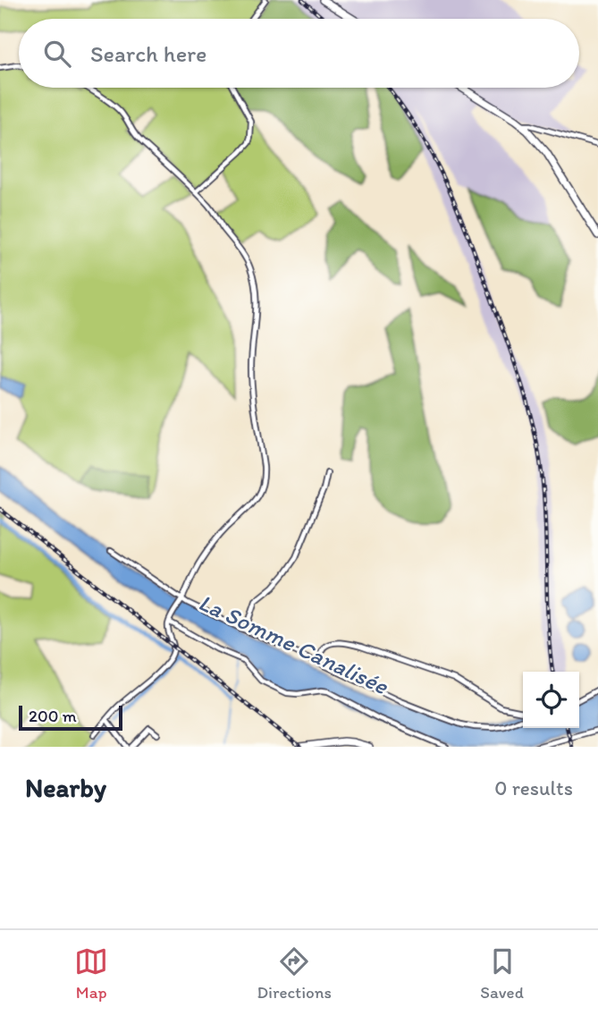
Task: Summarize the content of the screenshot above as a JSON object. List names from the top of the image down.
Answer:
{
  "water": ["La Somme Canalisée"],
  "scale_bar": "200 m",
  "page": {
    "search": "Search here",
    "scale": "200 m",
    "heading": ["Nearby", "0 results"],
    "nav": ["Map", "Directions", "Saved"]
  }
}
